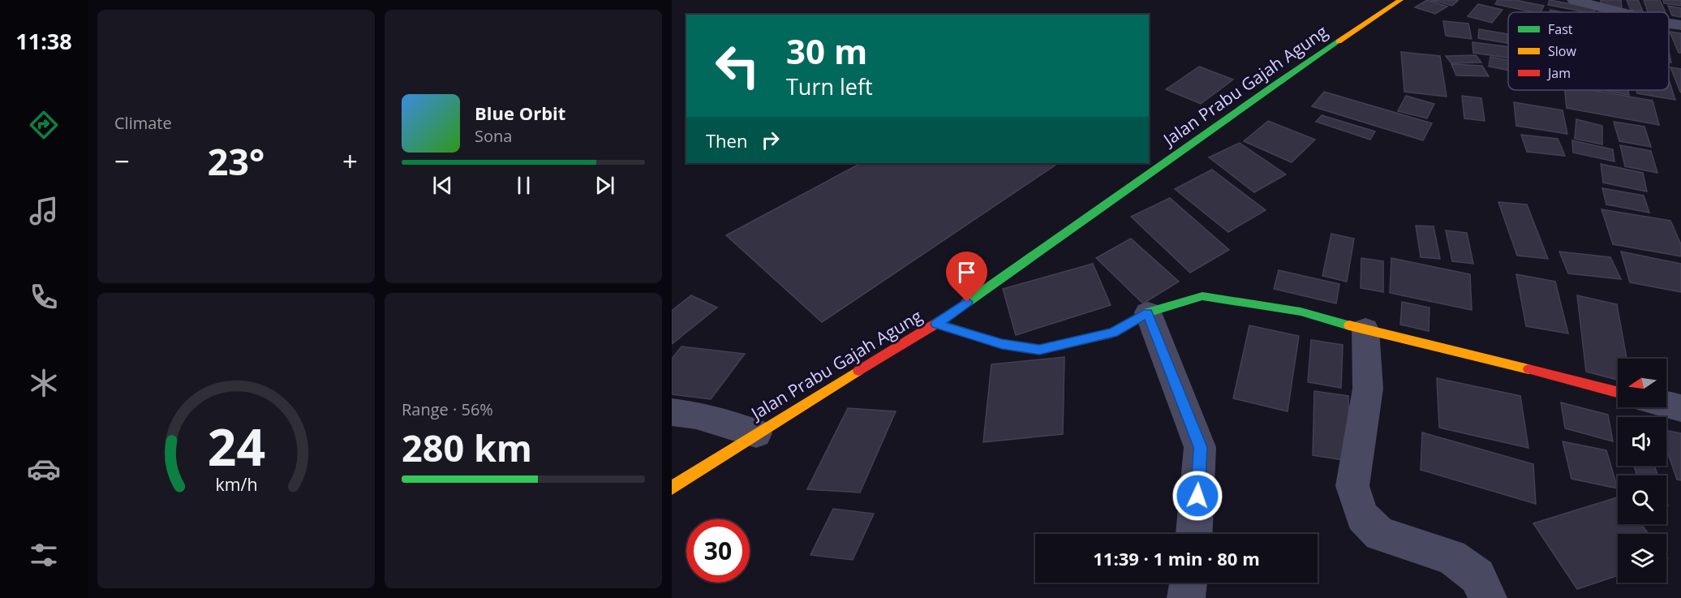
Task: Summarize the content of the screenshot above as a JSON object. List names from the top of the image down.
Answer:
{
  "streets": {
    "main road": ["Jalan Prabu Gajah Agung"]
  },
  "legend": ["Fast", "Slow", "Jam"],
  "north": "left",
  "page": {
    "tabs": "11:38",
    "tile": [
      "Climate",
      ["Range · 56%", "280 km"]
    ],
    "turn": ["30 m", "Turn left"],
    "song": ["Blue Orbit", "Sona"],
    "then": "Then",
    "heat": ["−", "23°", "+"],
    "limit": "30",
    "trip": "11:39 · 1 min · 80 m",
    "gauge": ["24", "km/h"]
  }
}
